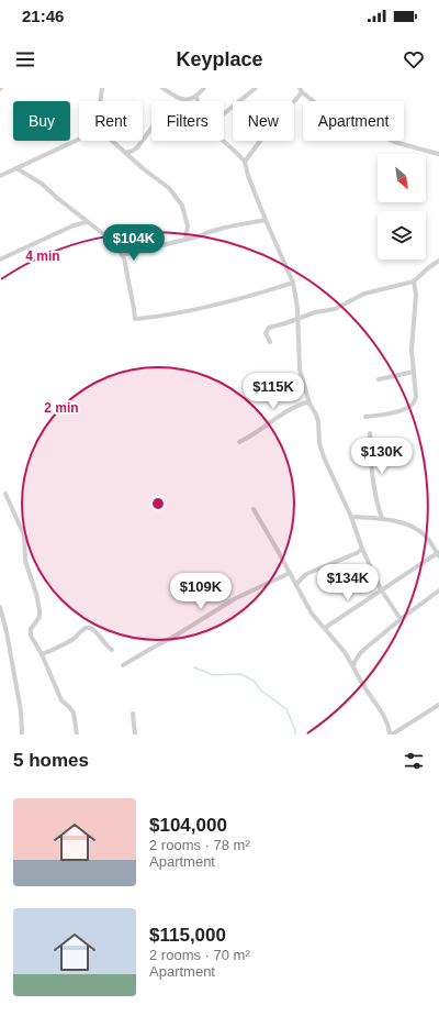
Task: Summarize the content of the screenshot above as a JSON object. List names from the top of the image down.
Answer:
{
  "north": "bottom right",
  "page": {
    "status": "21:46",
    "header": "Keyplace",
    "chip": [
      "Buy",
      "Rent",
      "Filters",
      "New",
      "Apartment"
    ],
    "price": [
      "$104K",
      "$115K",
      "$130K",
      "$134K",
      "$109K"
    ],
    "heading": "5 homes",
    "list": [
      {
        "name": "$104,000",
        "note": "2 rooms · 78 m² · Apartment"
      },
      {
        "name": "$115,000",
        "note": "2 rooms · 70 m² · Apartment"
      }
    ]
  },
  "rings": ["4 min", "2 min"]
}
